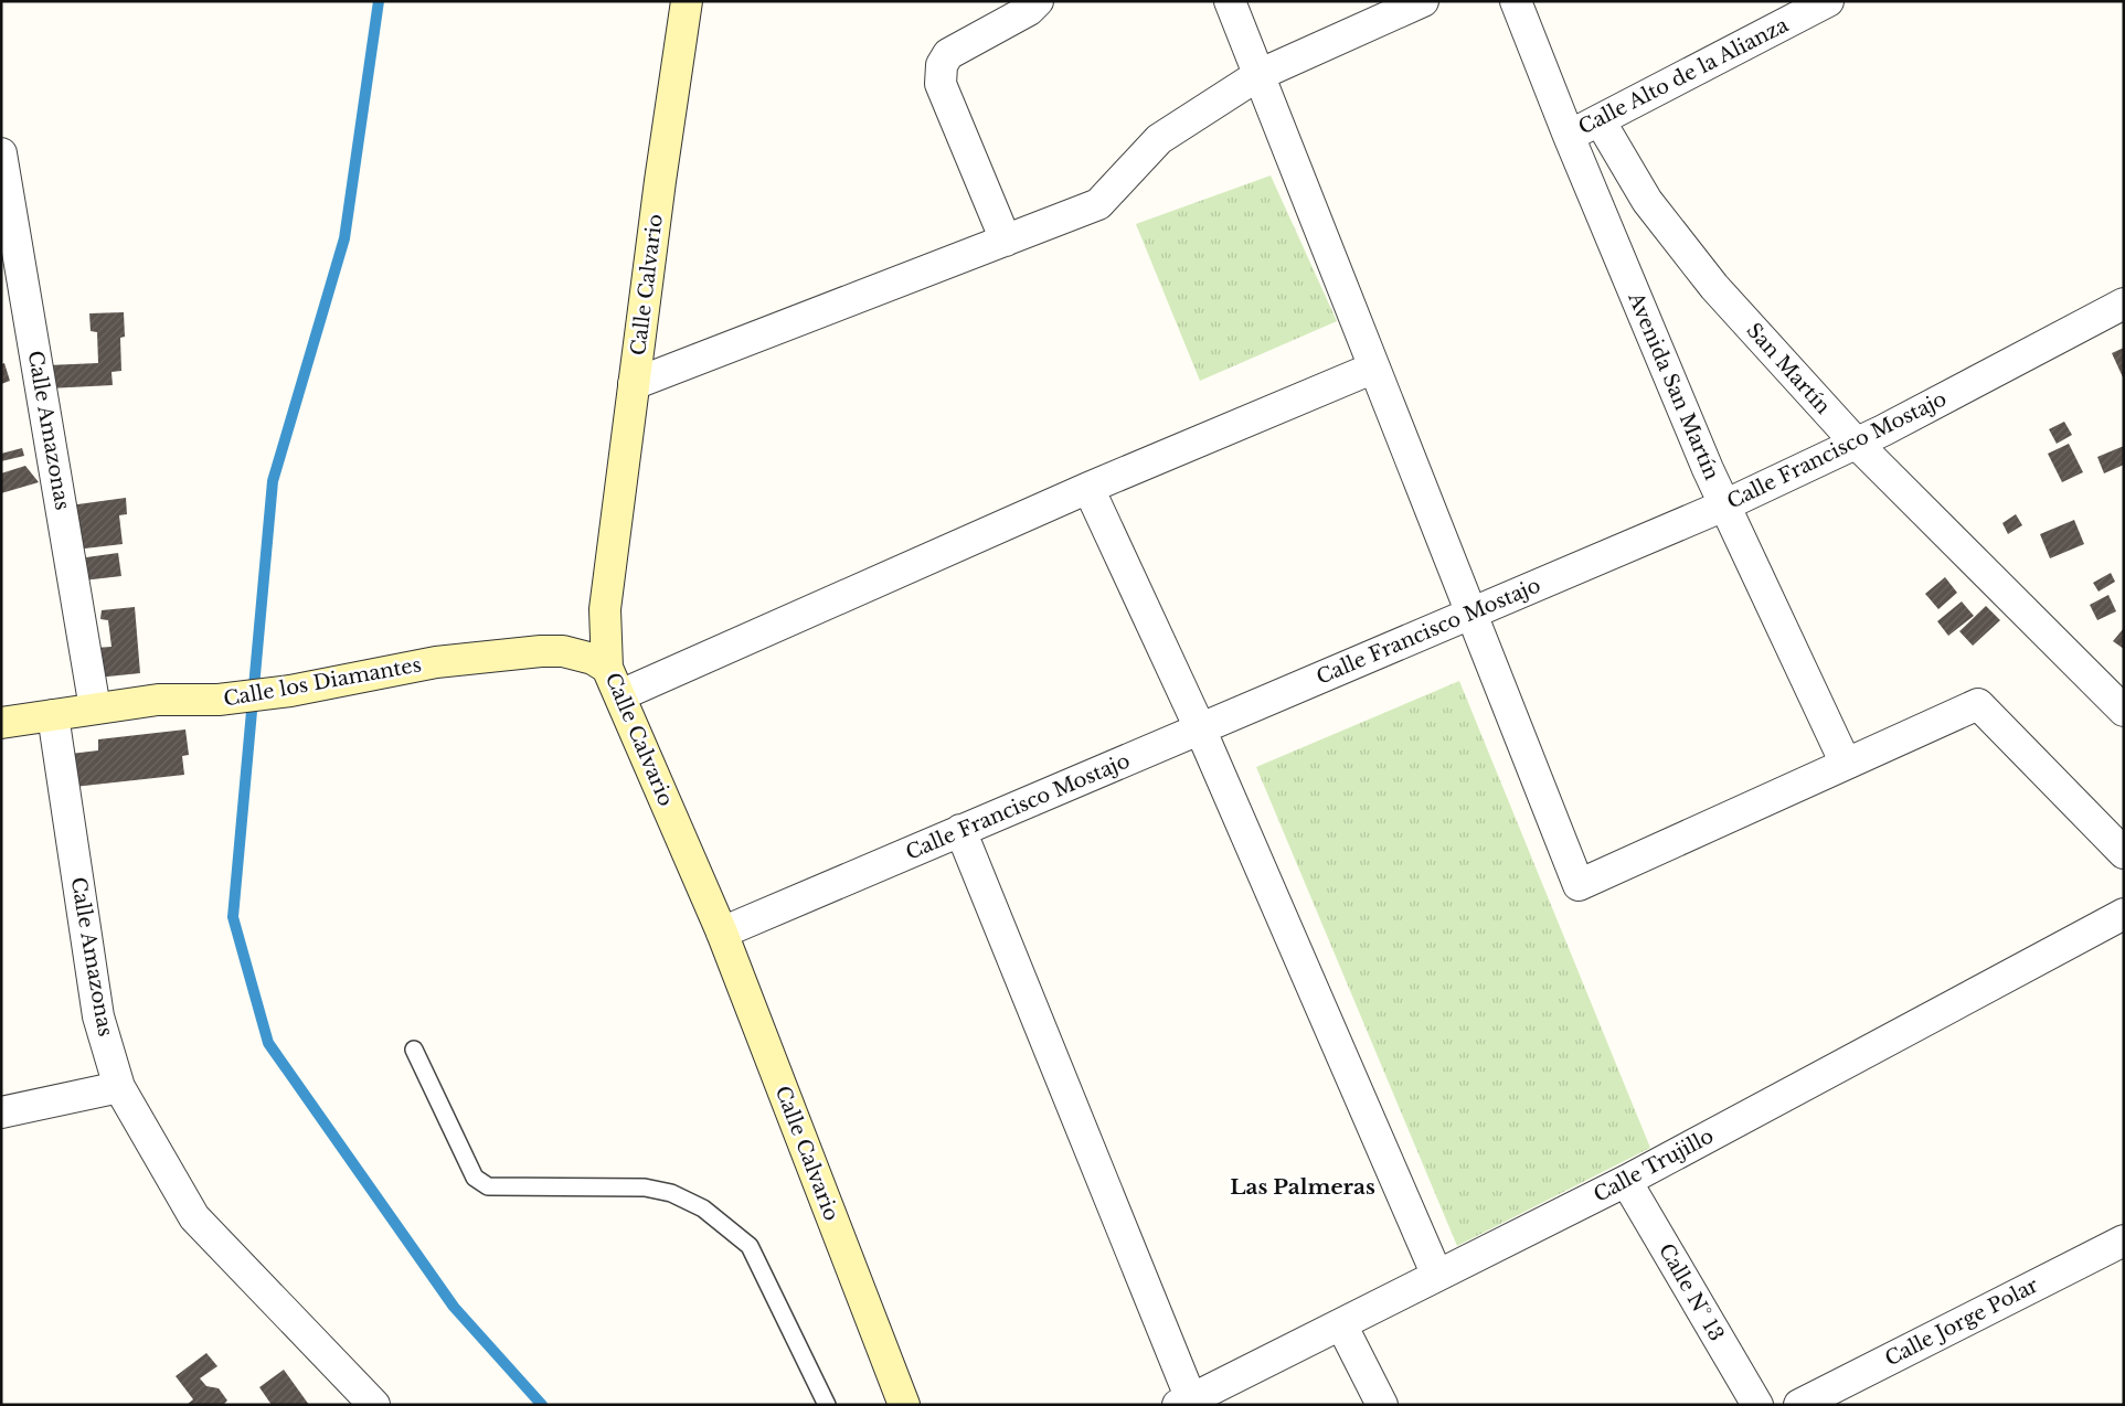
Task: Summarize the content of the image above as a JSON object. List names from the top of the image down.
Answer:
{
  "streets": {
    "street": [
      "Calle Alto de la Alianza",
      "Calle Calvario",
      "San Martín",
      "Avenida San Martín",
      "Calle Amazonas",
      "Calle Francisco Mostajo",
      "Calle los Diamantes",
      "Calle Trujillo",
      "Calle N° 13",
      "Calle Jorge Polar"
    ]
  },
  "crossings": [
    ["Calle Alto de la Alianza", "San Martín"],
    ["Calle Alto de la Alianza", "Avenida San Martín"],
    ["Calle Calvario", "Calle Francisco Mostajo"],
    ["Calle Calvario", "Calle los Diamantes"],
    ["San Martín", "Calle Francisco Mostajo"],
    ["Avenida San Martín", "Calle Francisco Mostajo"],
    ["Calle Amazonas", "Calle los Diamantes"],
    ["Calle Trujillo", "Calle N° 13"]
  ],
  "districts": ["Las Palmeras"]
}
